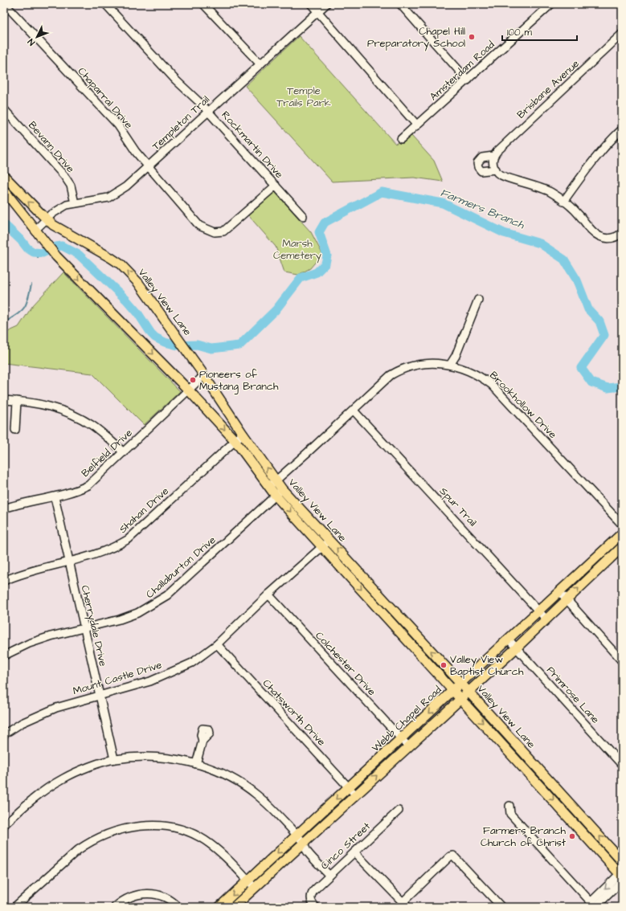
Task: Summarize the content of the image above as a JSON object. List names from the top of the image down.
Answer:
{
  "streets": {
    "main road": ["Valley View Lane", "Webb Chapel Road"],
    "street": [
      "Amsterdam Road",
      "Brisbane Avenue",
      "Chaparral Drive",
      "Templeton Trail",
      "Rockmartin Drive",
      "Bevann Drive",
      "Brookhollow Drive",
      "Belfield Drive",
      "Spur Trail",
      "Shahan Drive",
      "Challaburton Drive",
      "Cherrydale Drive",
      "Colchester Drive",
      "Mount Castle Drive",
      "Primrose Lane",
      "Chatsworth Drive",
      "Cinco Street"
    ]
  },
  "crossings": [
    ["Chaparral Drive", "Templeton Trail"],
    ["Chaparral Drive", "Rockmartin Drive"],
    ["Templeton Trail", "Rockmartin Drive"],
    ["Templeton Trail", "Bevann Drive"],
    ["Templeton Trail", "Valley View Lane"],
    ["Valley View Lane", "Brookhollow Drive"],
    ["Valley View Lane", "Belfield Drive"],
    ["Valley View Lane", "Shahan Drive"],
    ["Valley View Lane", "Challaburton Drive"],
    ["Valley View Lane", "Mount Castle Drive"],
    ["Valley View Lane", "Webb Chapel Road"],
    ["Brookhollow Drive", "Spur Trail"],
    ["Belfield Drive", "Cherrydale Drive"],
    ["Spur Trail", "Webb Chapel Road"],
    ["Shahan Drive", "Cherrydale Drive"],
    ["Challaburton Drive", "Cherrydale Drive"],
    ["Cherrydale Drive", "Mount Castle Drive"],
    ["Colchester Drive", "Mount Castle Drive"],
    ["Colchester Drive", "Webb Chapel Road"],
    ["Mount Castle Drive", "Chatsworth Drive"],
    ["Primrose Lane", "Webb Chapel Road"],
    ["Chatsworth Drive", "Webb Chapel Road"]
  ],
  "water": ["Farmers Branch"],
  "parks": ["Temple Trails Park", "Marsh Cemetery"],
  "places": [
    "Chapel Hill Preparatory School",
    "Pioneers of Mustang Branch",
    "Valley View Baptist Church",
    "Farmers Branch Church of Christ"
  ],
  "scale_bar": "100 m",
  "north": "bottom left"
}
